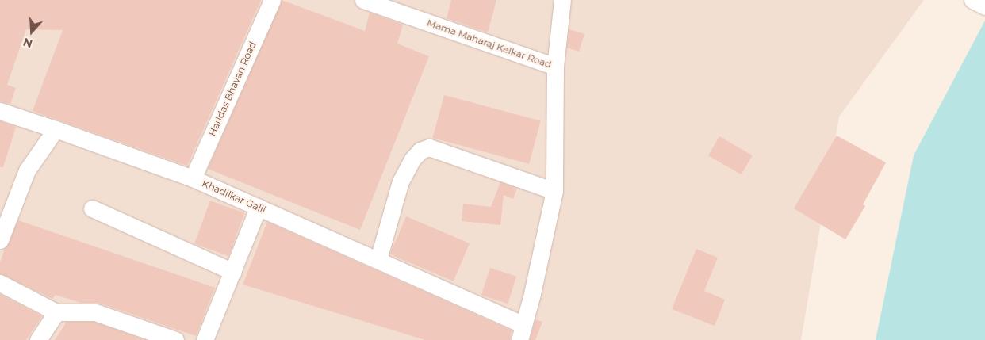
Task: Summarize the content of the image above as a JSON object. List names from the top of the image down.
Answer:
{
  "streets": {
    "street": ["Mama Maharaj Kelkar Road", "Haridas Bhavan Road", "Khadilkar Galli"]
  },
  "crossings": [
    ["Mama Maharaj Kelkar Road", "Khadilkar Galli"],
    ["Haridas Bhavan Road", "Khadilkar Galli"]
  ],
  "north": "bottom"
}
